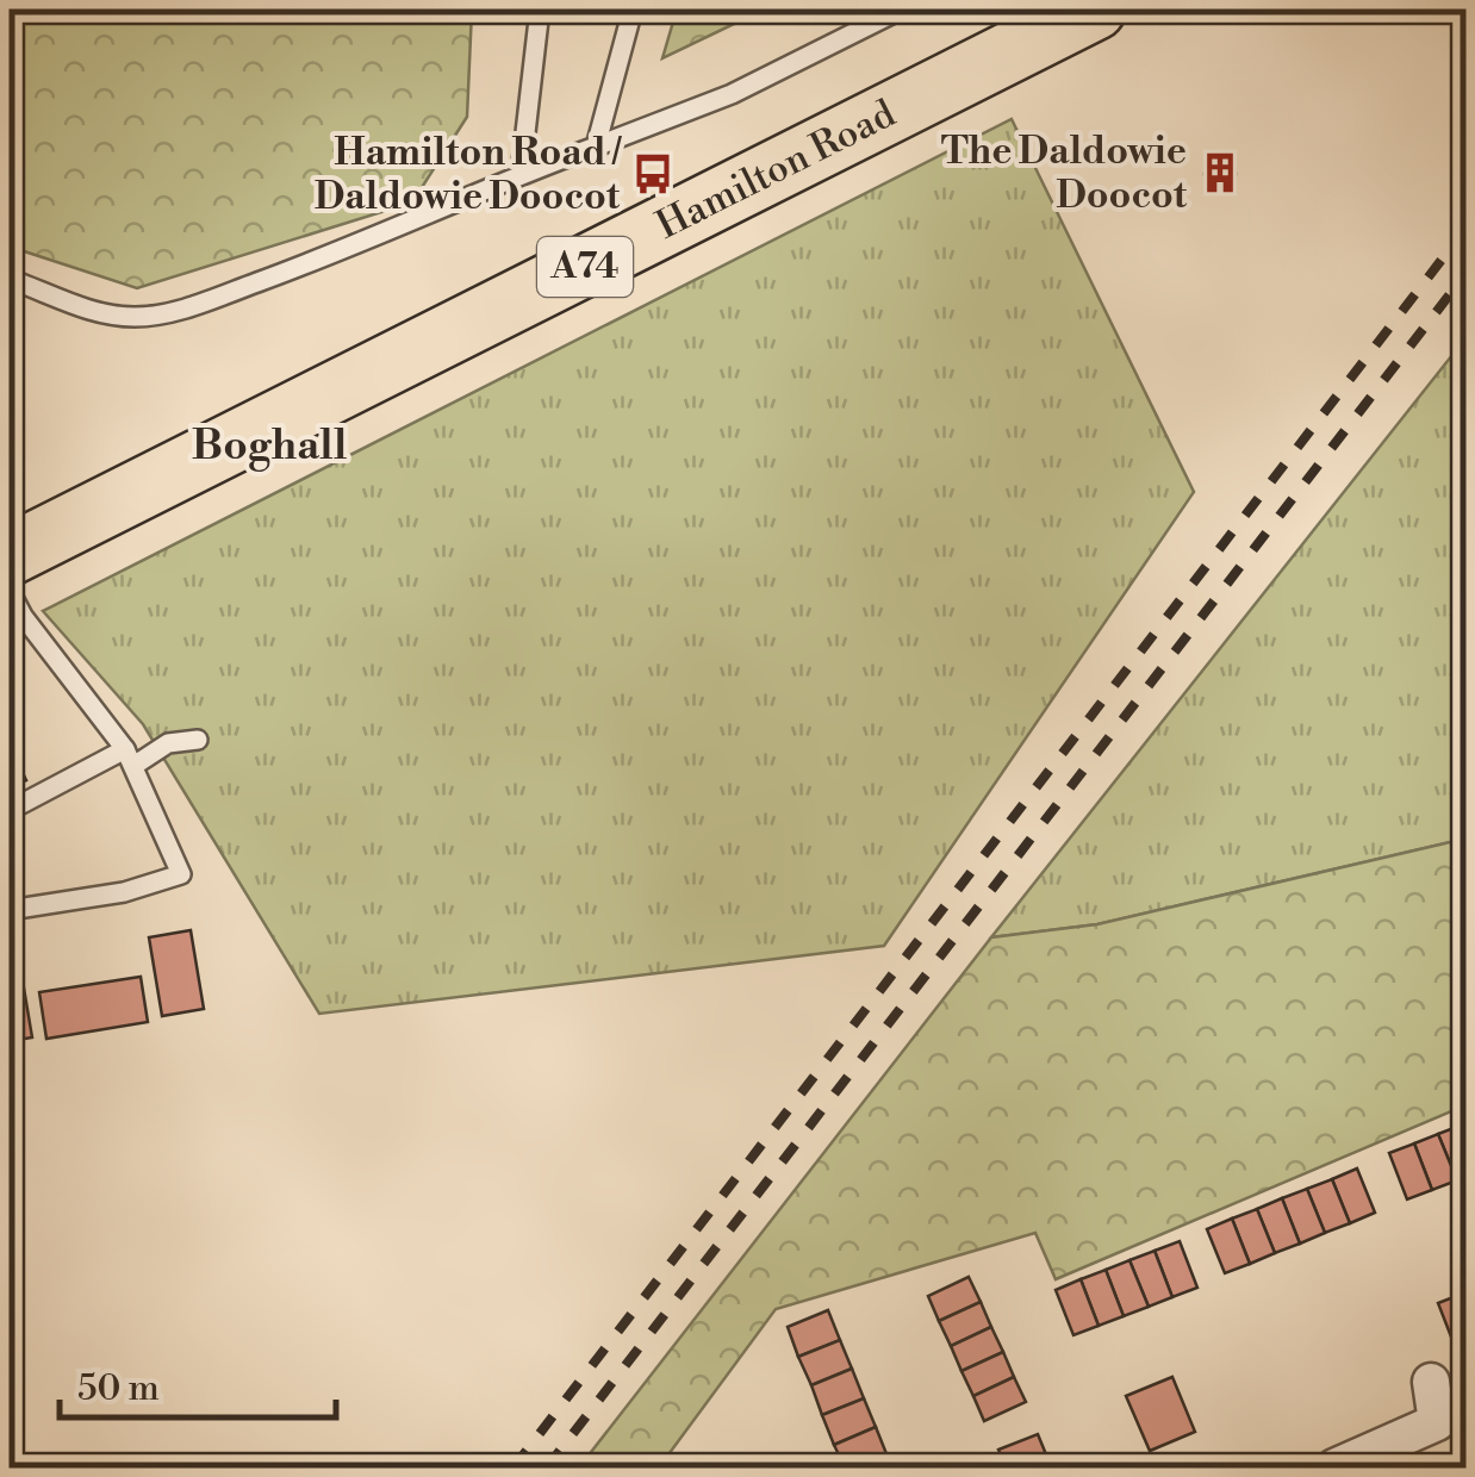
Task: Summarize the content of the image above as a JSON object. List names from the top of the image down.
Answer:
{
  "streets": {
    "main road": ["Hamilton Road", "A74"]
  },
  "districts": ["Boghall"],
  "places": {
    "building": ["The Daldowie Doocot"],
    "bus stop": ["Hamilton Road / Daldowie Doocot"]
  },
  "scale_bar": "50 m"
}
